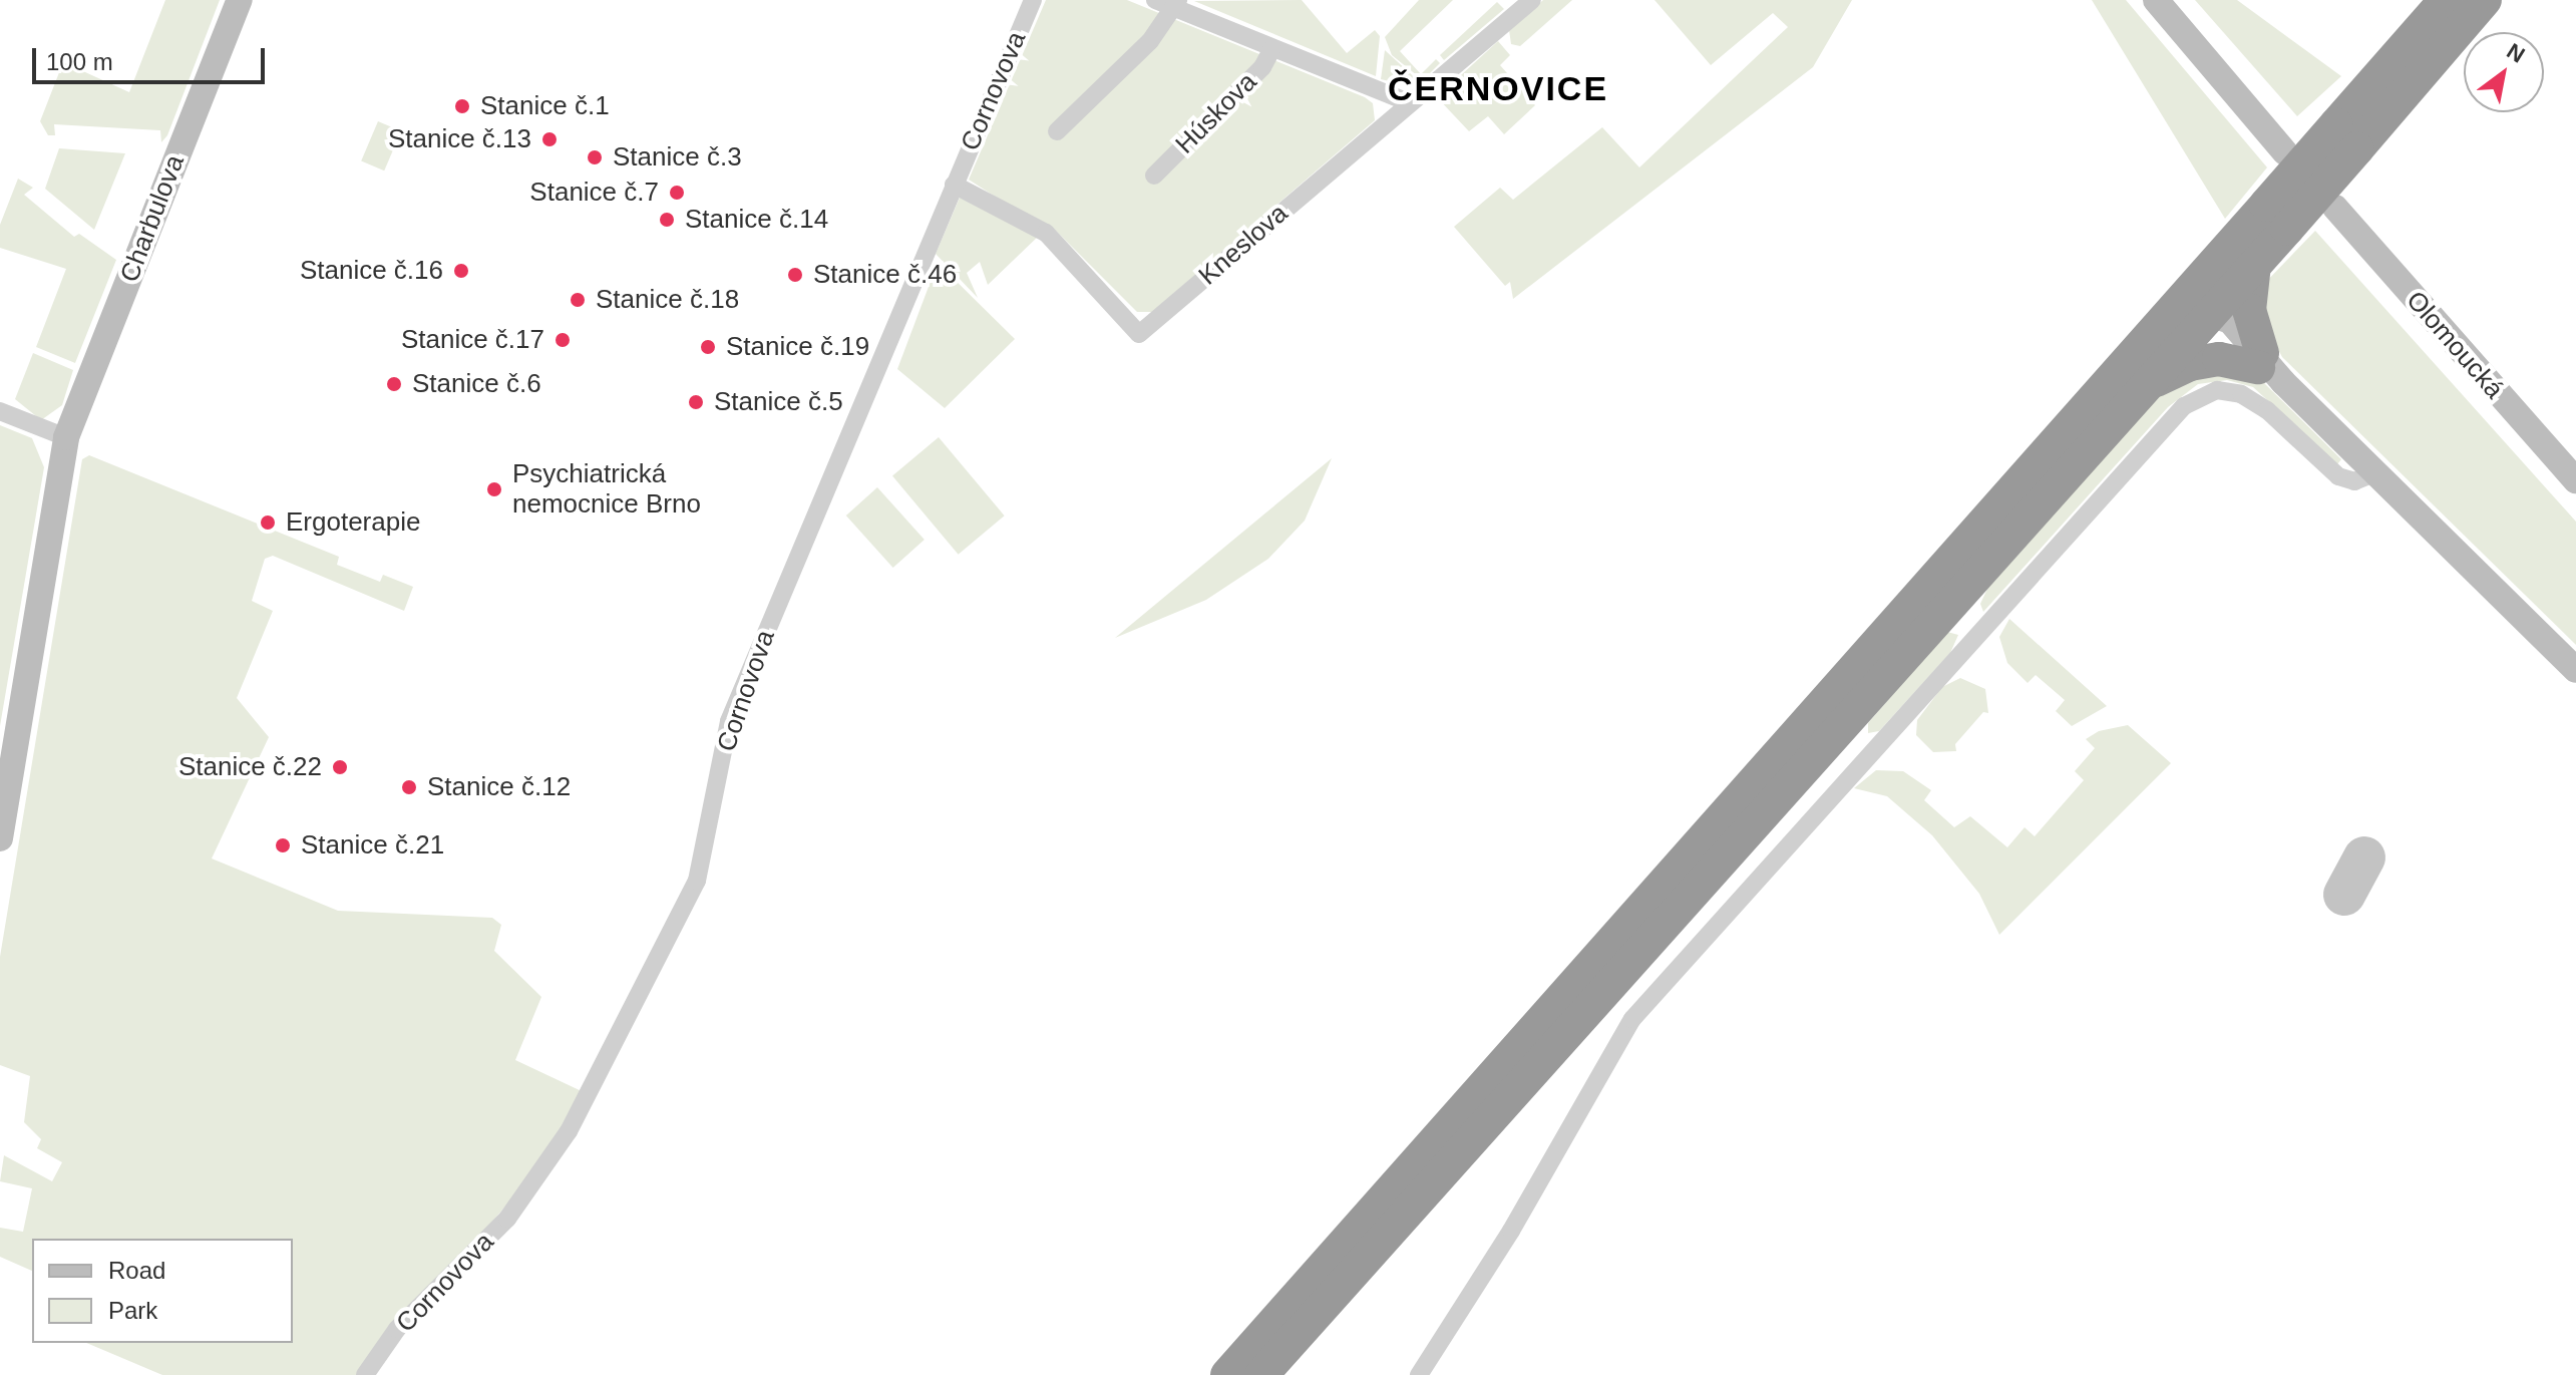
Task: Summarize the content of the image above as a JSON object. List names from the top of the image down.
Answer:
{
  "streets": {
    "main road": ["Charbulova", "Olomoucká"],
    "street": ["Cornovova", "Húskova", "Kneslova"]
  },
  "crossings": [
    ["Cornovova", "Kneslova"],
    ["Húskova", "Kneslova"]
  ],
  "districts": ["ČERNOVICE"],
  "places": [
    "Stanice č.1",
    "Stanice č.13",
    "Stanice č.3",
    "Stanice č.7",
    "Stanice č.14",
    "Stanice č.16",
    "Stanice č.46",
    "Stanice č.18",
    "Stanice č.17",
    "Stanice č.19",
    "Stanice č.6",
    "Stanice č.5",
    "Psychiatrická nemocnice Brno",
    "Ergoterapie",
    "Stanice č.22",
    "Stanice č.12",
    "Stanice č.21"
  ],
  "legend": ["Road", "Park"],
  "scale_bar": "100 m",
  "north": "top right"
}
